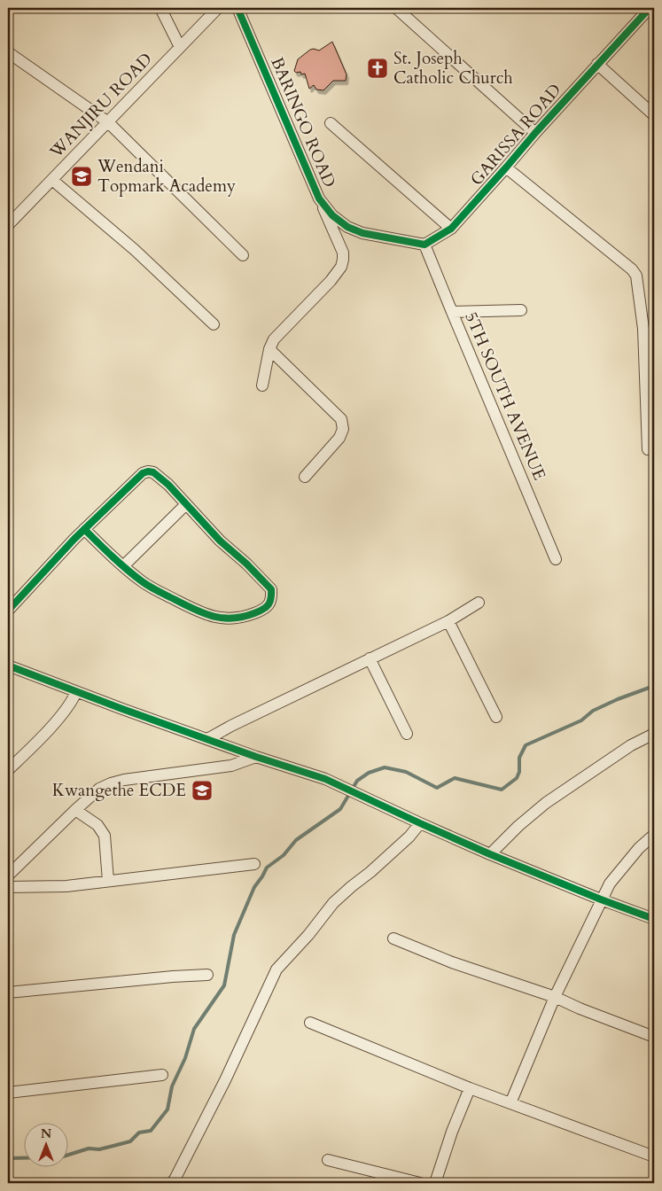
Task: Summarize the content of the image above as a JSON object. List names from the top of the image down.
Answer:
{
  "streets": {
    "street": [
      "WANJIRU ROAD",
      "BARINGO ROAD",
      "GARISSA ROAD",
      "5TH SOUTH AVENUE"
    ]
  },
  "crossings": [
    ["BARINGO ROAD", "GARISSA ROAD"],
    ["BARINGO ROAD", "5TH SOUTH AVENUE"],
    ["GARISSA ROAD", "5TH SOUTH AVENUE"]
  ],
  "places": {
    "church": ["St. Joseph Catholic Church"],
    "school or university": ["Wendani Topmark Academy", "Kwangethe ECDE"]
  },
  "north": "top"
}
